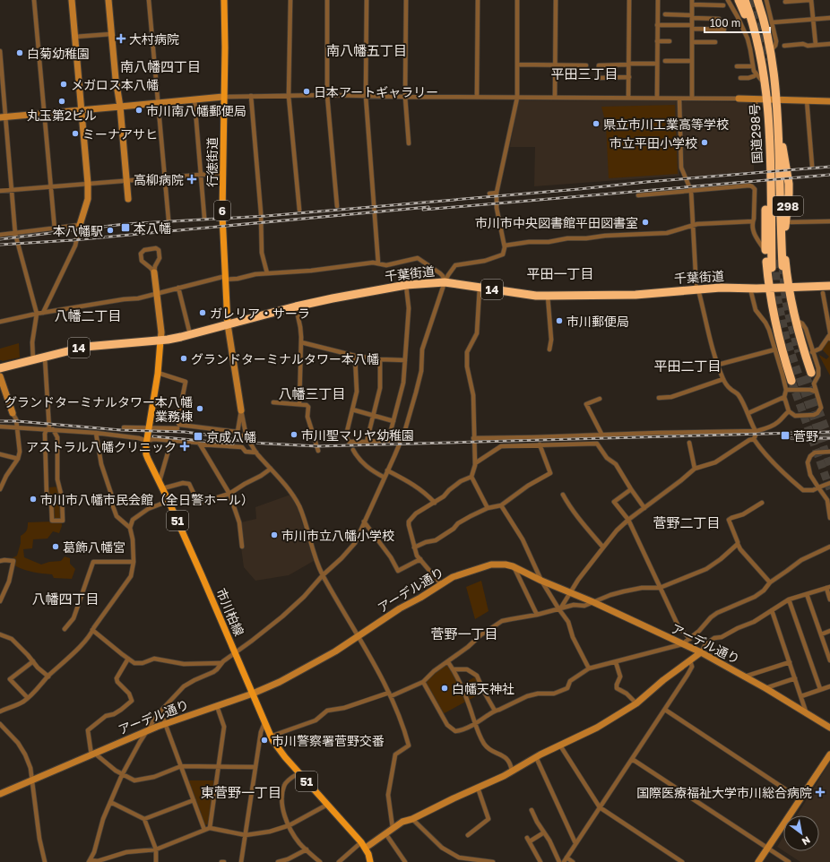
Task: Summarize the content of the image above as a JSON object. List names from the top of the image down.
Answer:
{
  "streets": {
    "highway": [
      "国道298号",
      "298",
      "千葉街道",
      "14"
    ],
    "main road": [
      "行徳街道",
      "6",
      "51",
      "市川柏線"
    ],
    "street": ["アーデル通り"]
  },
  "crossings": [
    ["国道298号", "298"],
    ["行徳街道", "千葉街道"],
    ["298", "千葉街道"],
    ["千葉街道", "市川柏線"],
    ["アーデル通り", "市川柏線"]
  ],
  "districts": [
    "南八幡五丁目",
    "南八幡四丁目",
    "平田三丁目",
    "平田一丁目",
    "八幡二丁目",
    "平田二丁目",
    "八幡三丁目",
    "菅野二丁目",
    "八幡四丁目",
    "菅野一丁目",
    "東菅野一丁目"
  ],
  "places": {
    "health": [
      "大村病院",
      "高柳病院",
      "アストラル八幡クリニック",
      "国際医療福祉大学市川総合病院"
    ],
    "other": [
      "白菊幼稚園",
      "メガロス本八幡",
      "日本アートギャラリー",
      "丸玉第2ビル",
      "市川南八幡郵便局",
      "県立市川工業高等学校",
      "ミーナアサヒ",
      "市立平田小学校",
      "市川市中央図書館平田図書室",
      "本八幡駅",
      "ガレリア・サーラ",
      "市川郵便局",
      "グランドターミナルタワー本八幡",
      "グランドターミナルタワー本八幡 業務棟",
      "市川聖マリヤ幼稚園",
      "市川市八幡市民会館（全日警ホール）",
      "市川市立八幡小学校",
      "葛飾八幡宮",
      "白幡天神社",
      "市川警察署菅野交番"
    ],
    "transit": ["本八幡", "菅野", "京成八幡"]
  },
  "scale_bar": "100 m",
  "north": "bottom right"
}
